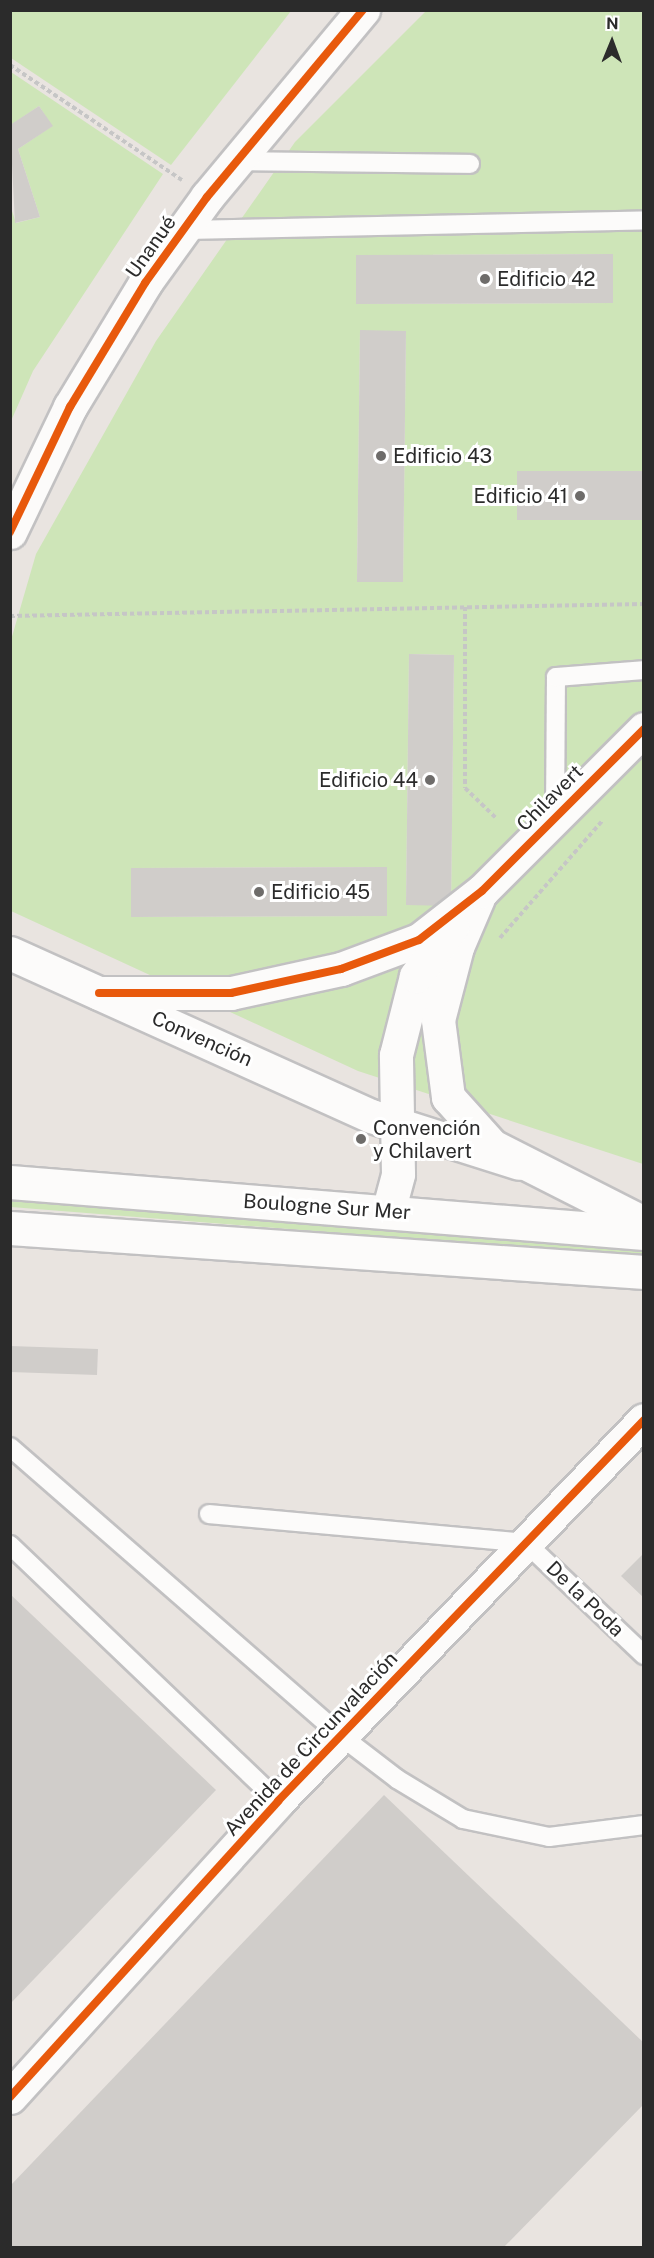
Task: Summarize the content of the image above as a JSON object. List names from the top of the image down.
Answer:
{
  "streets": {
    "street": [
      "Unanué",
      "Chilavert",
      "Convención",
      "Boulogne Sur Mer",
      "Avenida de Circunvalación"
    ],
    "lane": ["De la Poda"]
  },
  "crossings": [
    ["De la Poda", "Avenida de Circunvalación"]
  ],
  "places": [
    "Edificio 42",
    "Edificio 43",
    "Edificio 41",
    "Edificio 44",
    "Edificio 45",
    "Convención y Chilavert"
  ],
  "north": "top"
}
